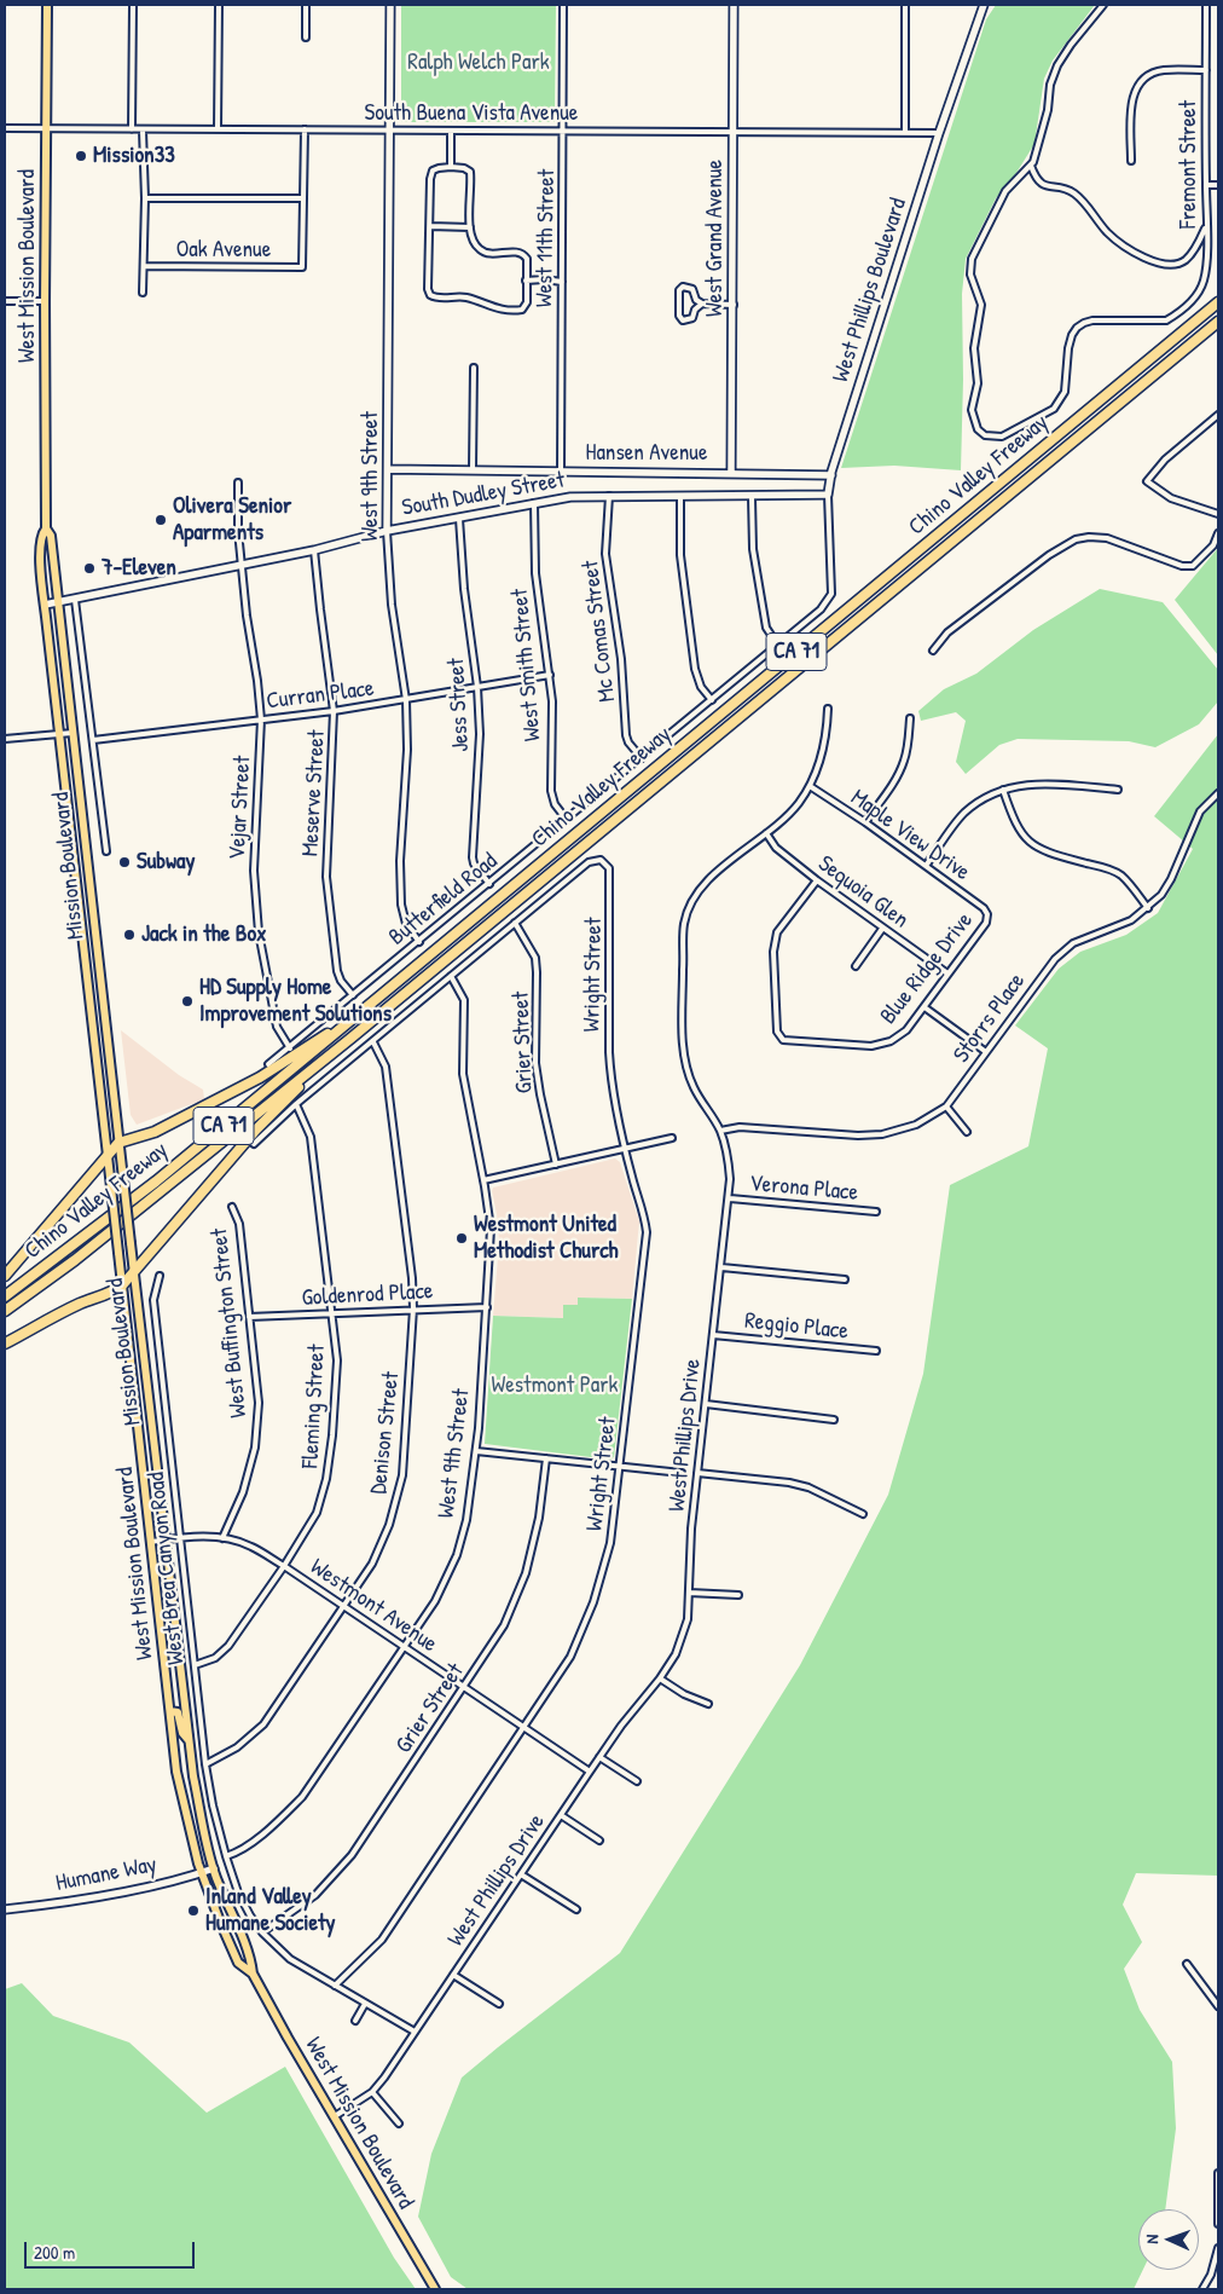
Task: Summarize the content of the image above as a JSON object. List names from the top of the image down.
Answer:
{
  "streets": {
    "highway": ["Chino Valley Freeway", "CA 71"],
    "main road": ["West Mission Boulevard", "Mission Boulevard"],
    "street": [
      "South Buena Vista Avenue",
      "Fremont Street",
      "West 11th Street",
      "West Grand Avenue",
      "Oak Avenue",
      "West Phillips Boulevard",
      "Hansen Avenue",
      "West 9th Street",
      "South Dudley Street",
      "Mc Comas Street",
      "West Smith Street",
      "Curran Place",
      "Jess Street",
      "Meserve Street",
      "Vejar Street",
      "Maple View Drive",
      "Sequoia Glen",
      "Butterfield Road",
      "Blue Ridge Drive",
      "Wright Street",
      "Storrs Place",
      "Grier Street",
      "Verona Place",
      "Goldenrod Place",
      "West Buffington Street",
      "Reggio Place",
      "Fleming Street",
      "Denison Street",
      "West Phillips Drive",
      "West Brea Canyon Road",
      "Westmont Avenue",
      "Humane Way"
    ]
  },
  "crossings": [
    ["South Buena Vista Avenue", "West 11th Street"],
    ["South Buena Vista Avenue", "West Grand Avenue"],
    ["South Buena Vista Avenue", "West Mission Boulevard"],
    ["South Buena Vista Avenue", "West Phillips Boulevard"],
    ["South Buena Vista Avenue", "West 9th Street"],
    ["West 11th Street", "Hansen Avenue"],
    ["West Grand Avenue", "Hansen Avenue"],
    ["West Mission Boulevard", "South Dudley Street"],
    ["West Mission Boulevard", "Mission Boulevard"],
    ["West Mission Boulevard", "West Phillips Drive"],
    ["West Mission Boulevard", "Westmont Avenue"],
    ["West Mission Boulevard", "Humane Way"],
    ["West Phillips Boulevard", "Hansen Avenue"],
    ["West Phillips Boulevard", "South Dudley Street"],
    ["West Phillips Boulevard", "Butterfield Road"],
    ["Hansen Avenue", "West 9th Street"],
    ["West 9th Street", "South Dudley Street"],
    ["West 9th Street", "Curran Place"],
    ["West 9th Street", "Butterfield Road"],
    ["West 9th Street", "Goldenrod Place"],
    ["West 9th Street", "West Brea Canyon Road"],
    ["West 9th Street", "Westmont Avenue"],
    ["South Dudley Street", "Mc Comas Street"],
    ["South Dudley Street", "West Smith Street"],
    ["South Dudley Street", "Jess Street"],
    ["South Dudley Street", "Meserve Street"],
    ["South Dudley Street", "Vejar Street"],
    ["South Dudley Street", "Mission Boulevard"],
    ["Mc Comas Street", "Butterfield Road"],
    ["West Smith Street", "Curran Place"],
    ["West Smith Street", "Butterfield Road"],
    ["Curran Place", "Jess Street"],
    ["Curran Place", "Meserve Street"],
    ["Curran Place", "Vejar Street"],
    ["Jess Street", "Butterfield Road"],
    ["Meserve Street", "Butterfield Road"],
    ["Vejar Street", "Butterfield Road"],
    ["Maple View Drive", "Blue Ridge Drive"],
    ["Maple View Drive", "West Phillips Drive"],
    ["Mission Boulevard", "Westmont Avenue"],
    ["Mission Boulevard", "Humane Way"],
    ["Sequoia Glen", "Blue Ridge Drive"],
    ["Sequoia Glen", "West Phillips Drive"],
    ["Wright Street", "Grier Street"],
    ["Wright Street", "West Brea Canyon Road"],
    ["Wright Street", "Westmont Avenue"],
    ["Storrs Place", "West Phillips Drive"],
    ["Grier Street", "West Brea Canyon Road"],
    ["Grier Street", "Westmont Avenue"],
    ["Verona Place", "West Phillips Drive"],
    ["Goldenrod Place", "West Buffington Street"],
    ["Goldenrod Place", "Fleming Street"],
    ["Goldenrod Place", "Denison Street"],
    ["West Buffington Street", "Westmont Avenue"],
    ["Reggio Place", "West Phillips Drive"],
    ["Fleming Street", "West Brea Canyon Road"],
    ["Fleming Street", "Westmont Avenue"],
    ["Denison Street", "West Brea Canyon Road"],
    ["Denison Street", "Westmont Avenue"],
    ["West Phillips Drive", "West Brea Canyon Road"],
    ["West Phillips Drive", "Westmont Avenue"],
    ["West Brea Canyon Road", "Westmont Avenue"]
  ],
  "parks": ["Ralph Welch Park", "Westmont Park"],
  "places": [
    "Mission33",
    "Olivera Senior Aparments",
    "7-Eleven",
    "Subway",
    "Jack in the Box",
    "HD Supply Home Improvement Solutions",
    "Westmont United Methodist Church",
    "Inland Valley Humane Society"
  ],
  "scale_bar": "200 m",
  "north": "left"
}
